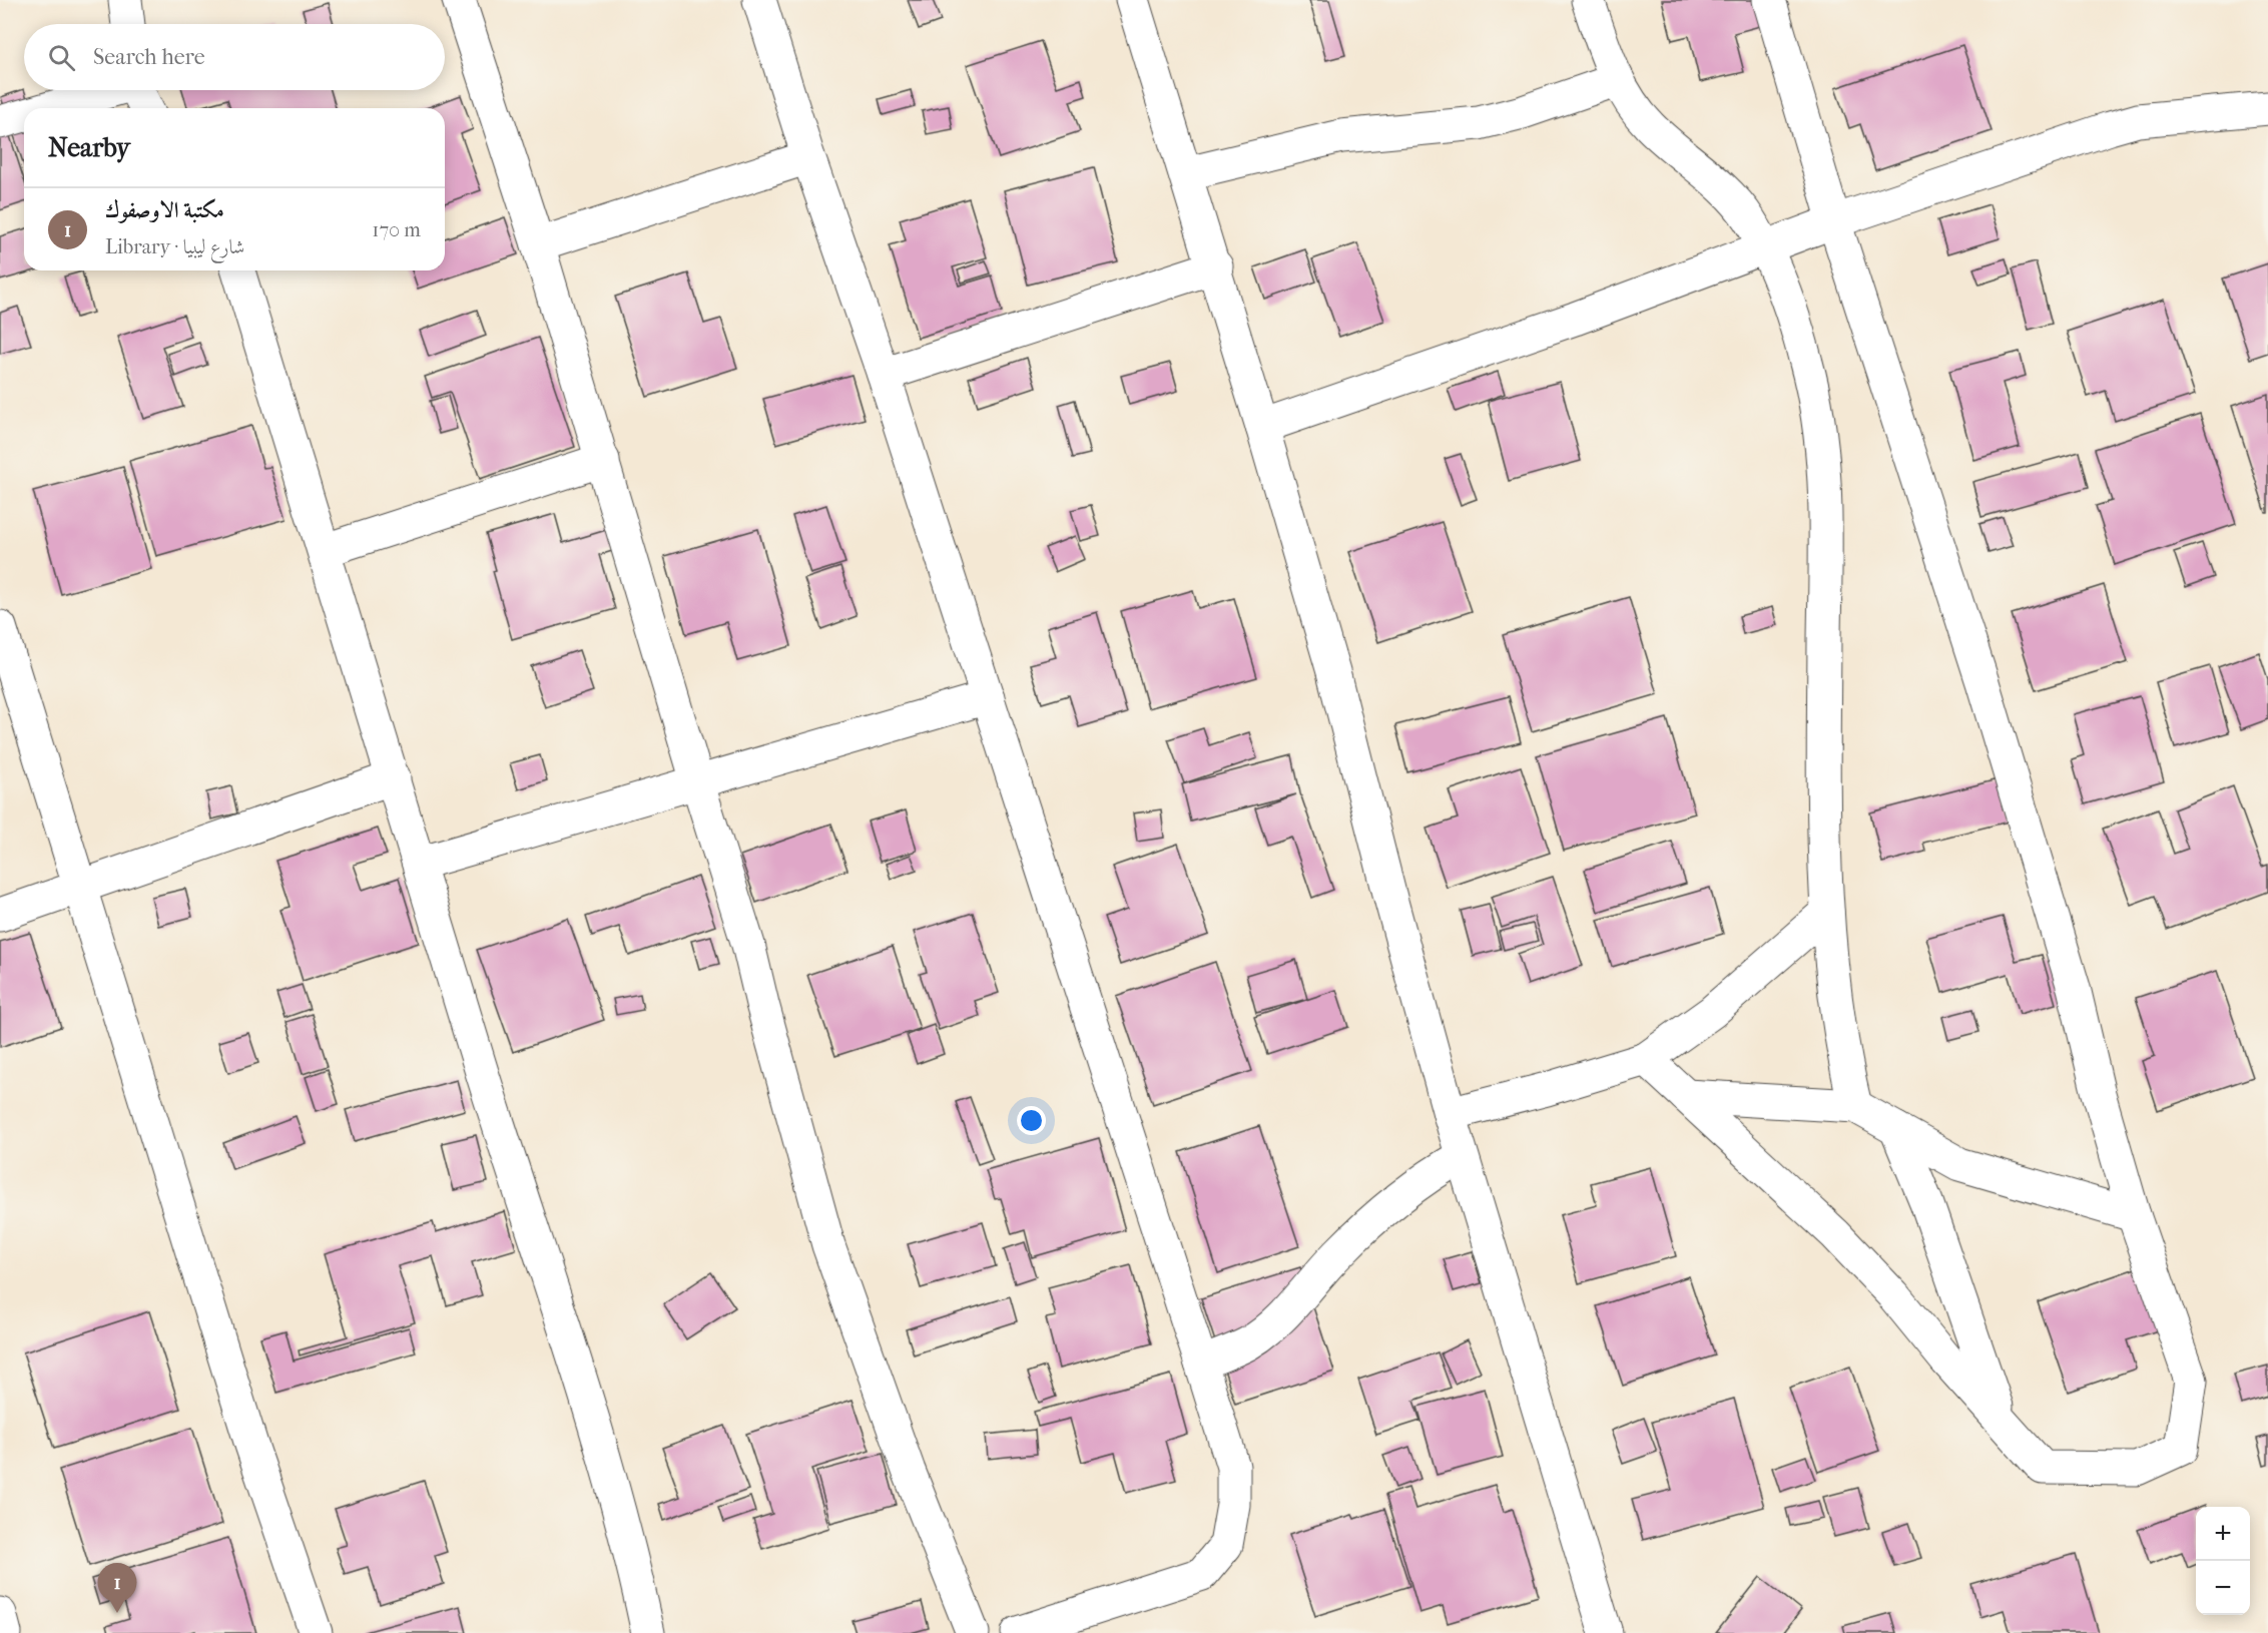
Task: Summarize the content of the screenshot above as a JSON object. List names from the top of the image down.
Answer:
{
  "page": {
    "search": "Search here",
    "heading": "Nearby",
    "list": [
      {
        "mark": "1",
        "name": "مكتبة الاوصفوك",
        "note": "Library · شارع ليبيا",
        "value": "170 m"
      }
    ],
    "map_buttons": ["+", "−"],
    "pins": "1"
  }
}
